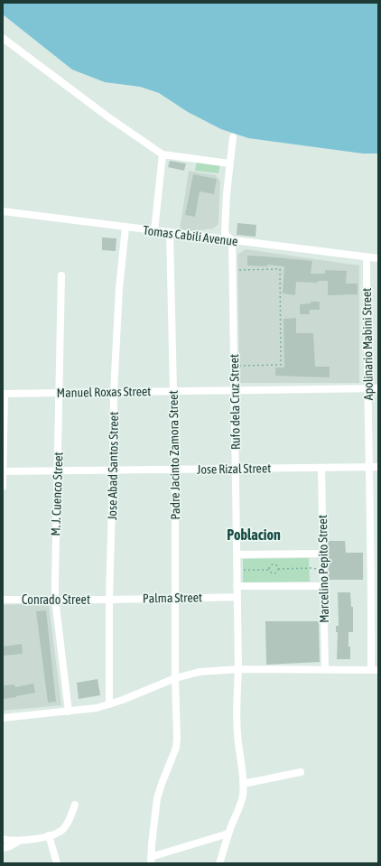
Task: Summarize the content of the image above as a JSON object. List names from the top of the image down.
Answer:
{
  "streets": {
    "street": [
      "Tomas Cabili Avenue",
      "Apolinario Mabini Street",
      "Manuel Roxas Street",
      "Rufo dela Cruz Street",
      "Padre Jacinto Zamora Street",
      "Jose Abad Santos Street",
      "Jose Rizal Street",
      "M. J. Cuenco Street",
      "Marcelino Pepito Street",
      "Palma Street",
      "Conrado Street"
    ]
  },
  "crossings": [
    ["Tomas Cabili Avenue", "Apolinario Mabini Street"],
    ["Tomas Cabili Avenue", "Rufo dela Cruz Street"],
    ["Tomas Cabili Avenue", "Padre Jacinto Zamora Street"],
    ["Tomas Cabili Avenue", "Jose Abad Santos Street"],
    ["Apolinario Mabini Street", "Manuel Roxas Street"],
    ["Apolinario Mabini Street", "Jose Rizal Street"],
    ["Manuel Roxas Street", "Rufo dela Cruz Street"],
    ["Manuel Roxas Street", "Padre Jacinto Zamora Street"],
    ["Manuel Roxas Street", "Jose Abad Santos Street"],
    ["Manuel Roxas Street", "M. J. Cuenco Street"],
    ["Rufo dela Cruz Street", "Jose Rizal Street"],
    ["Rufo dela Cruz Street", "Palma Street"],
    ["Padre Jacinto Zamora Street", "Jose Rizal Street"],
    ["Padre Jacinto Zamora Street", "Palma Street"],
    ["Jose Abad Santos Street", "Jose Rizal Street"],
    ["Jose Abad Santos Street", "Palma Street"],
    ["Jose Abad Santos Street", "Conrado Street"],
    ["Jose Rizal Street", "M. J. Cuenco Street"],
    ["Jose Rizal Street", "Marcelino Pepito Street"],
    ["M. J. Cuenco Street", "Conrado Street"],
    ["Palma Street", "Conrado Street"]
  ],
  "districts": ["Poblacion"]
}
